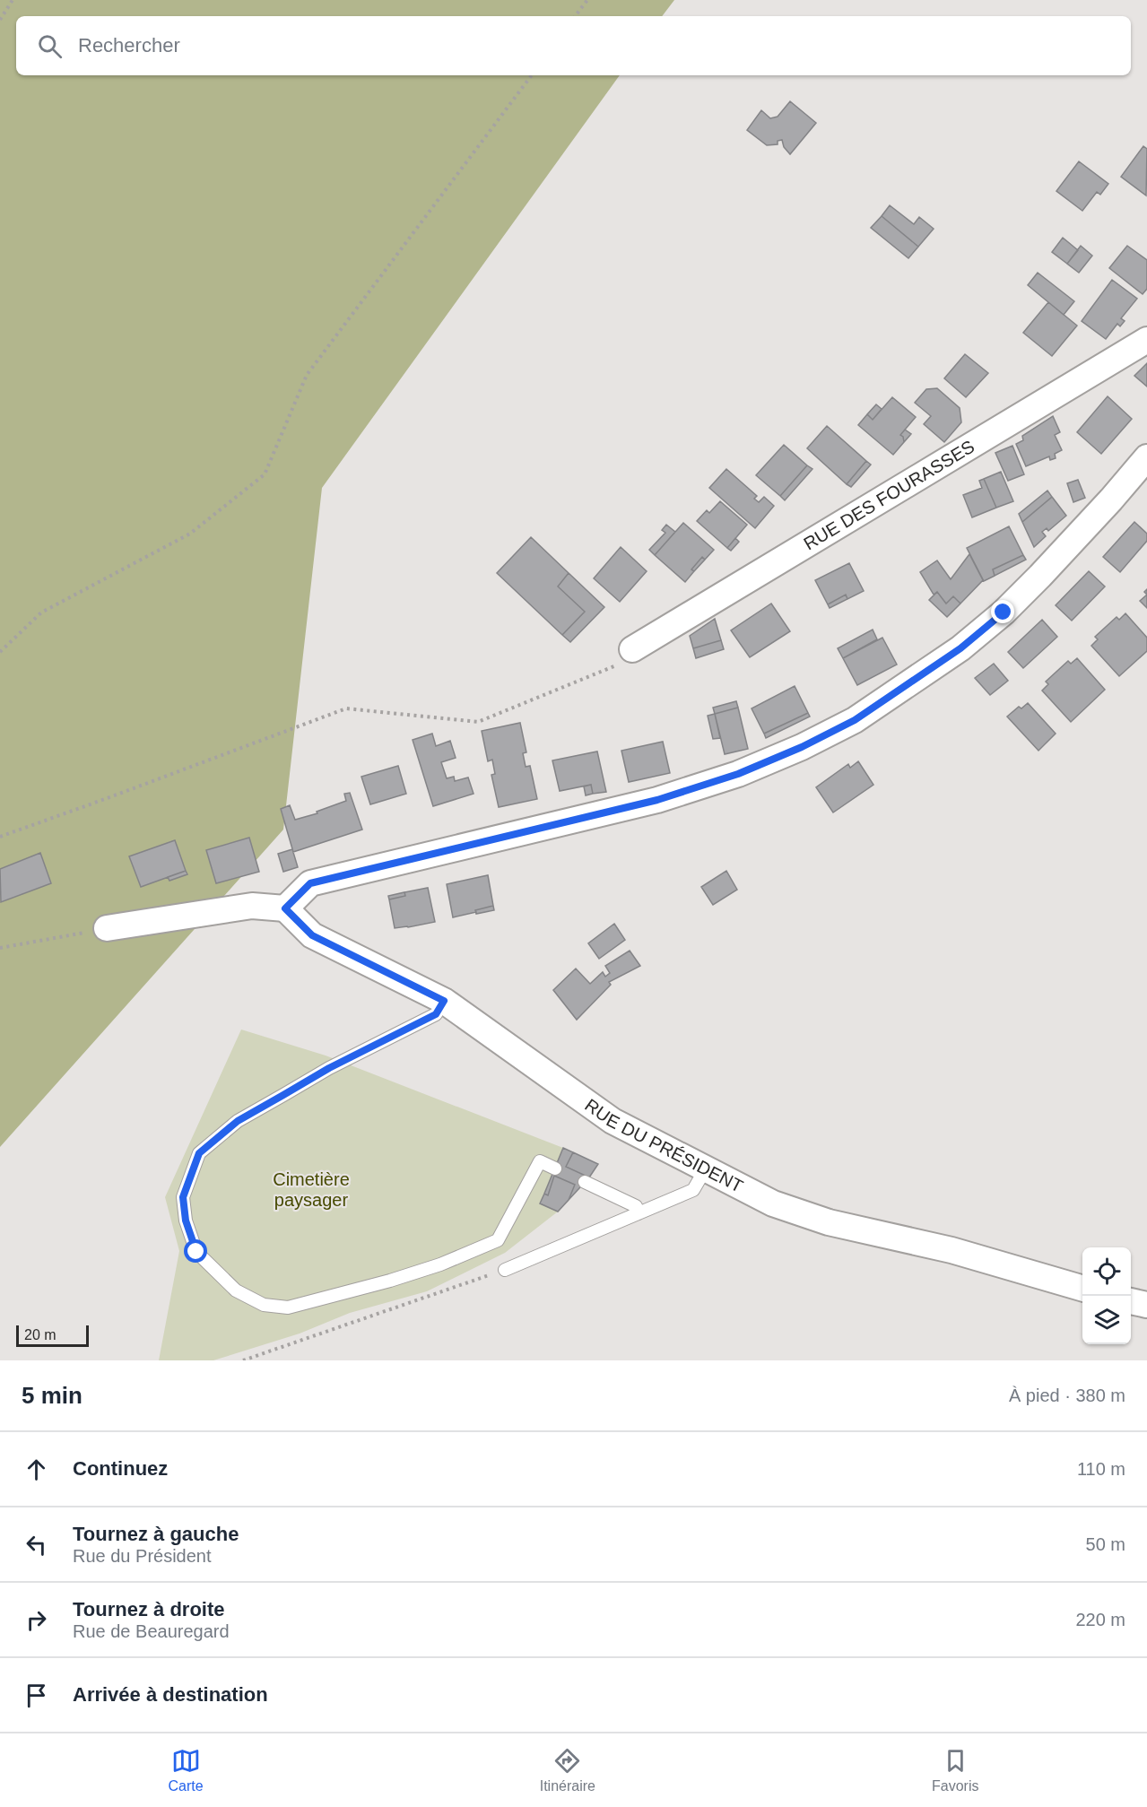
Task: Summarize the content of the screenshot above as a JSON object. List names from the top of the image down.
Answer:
{
  "streets": {
    "street": ["RUE DES FOURASSES", "RUE DU PRÉSIDENT"]
  },
  "parks": ["Cimetière paysager"],
  "scale_bar": "20 m",
  "page": {
    "search": "Rechercher",
    "scale": "20 m",
    "heading": ["5 min", "À pied · 380 m"],
    "list": [
      ["Continuez", "110 m"],
      ["Tournez à gauche", "Rue du Président", "50 m"],
      ["Tournez à droite", "Rue de Beauregard", "220 m"],
      "Arrivée à destination"
    ],
    "nav": ["Carte", "Itinéraire", "Favoris"]
  }
}
